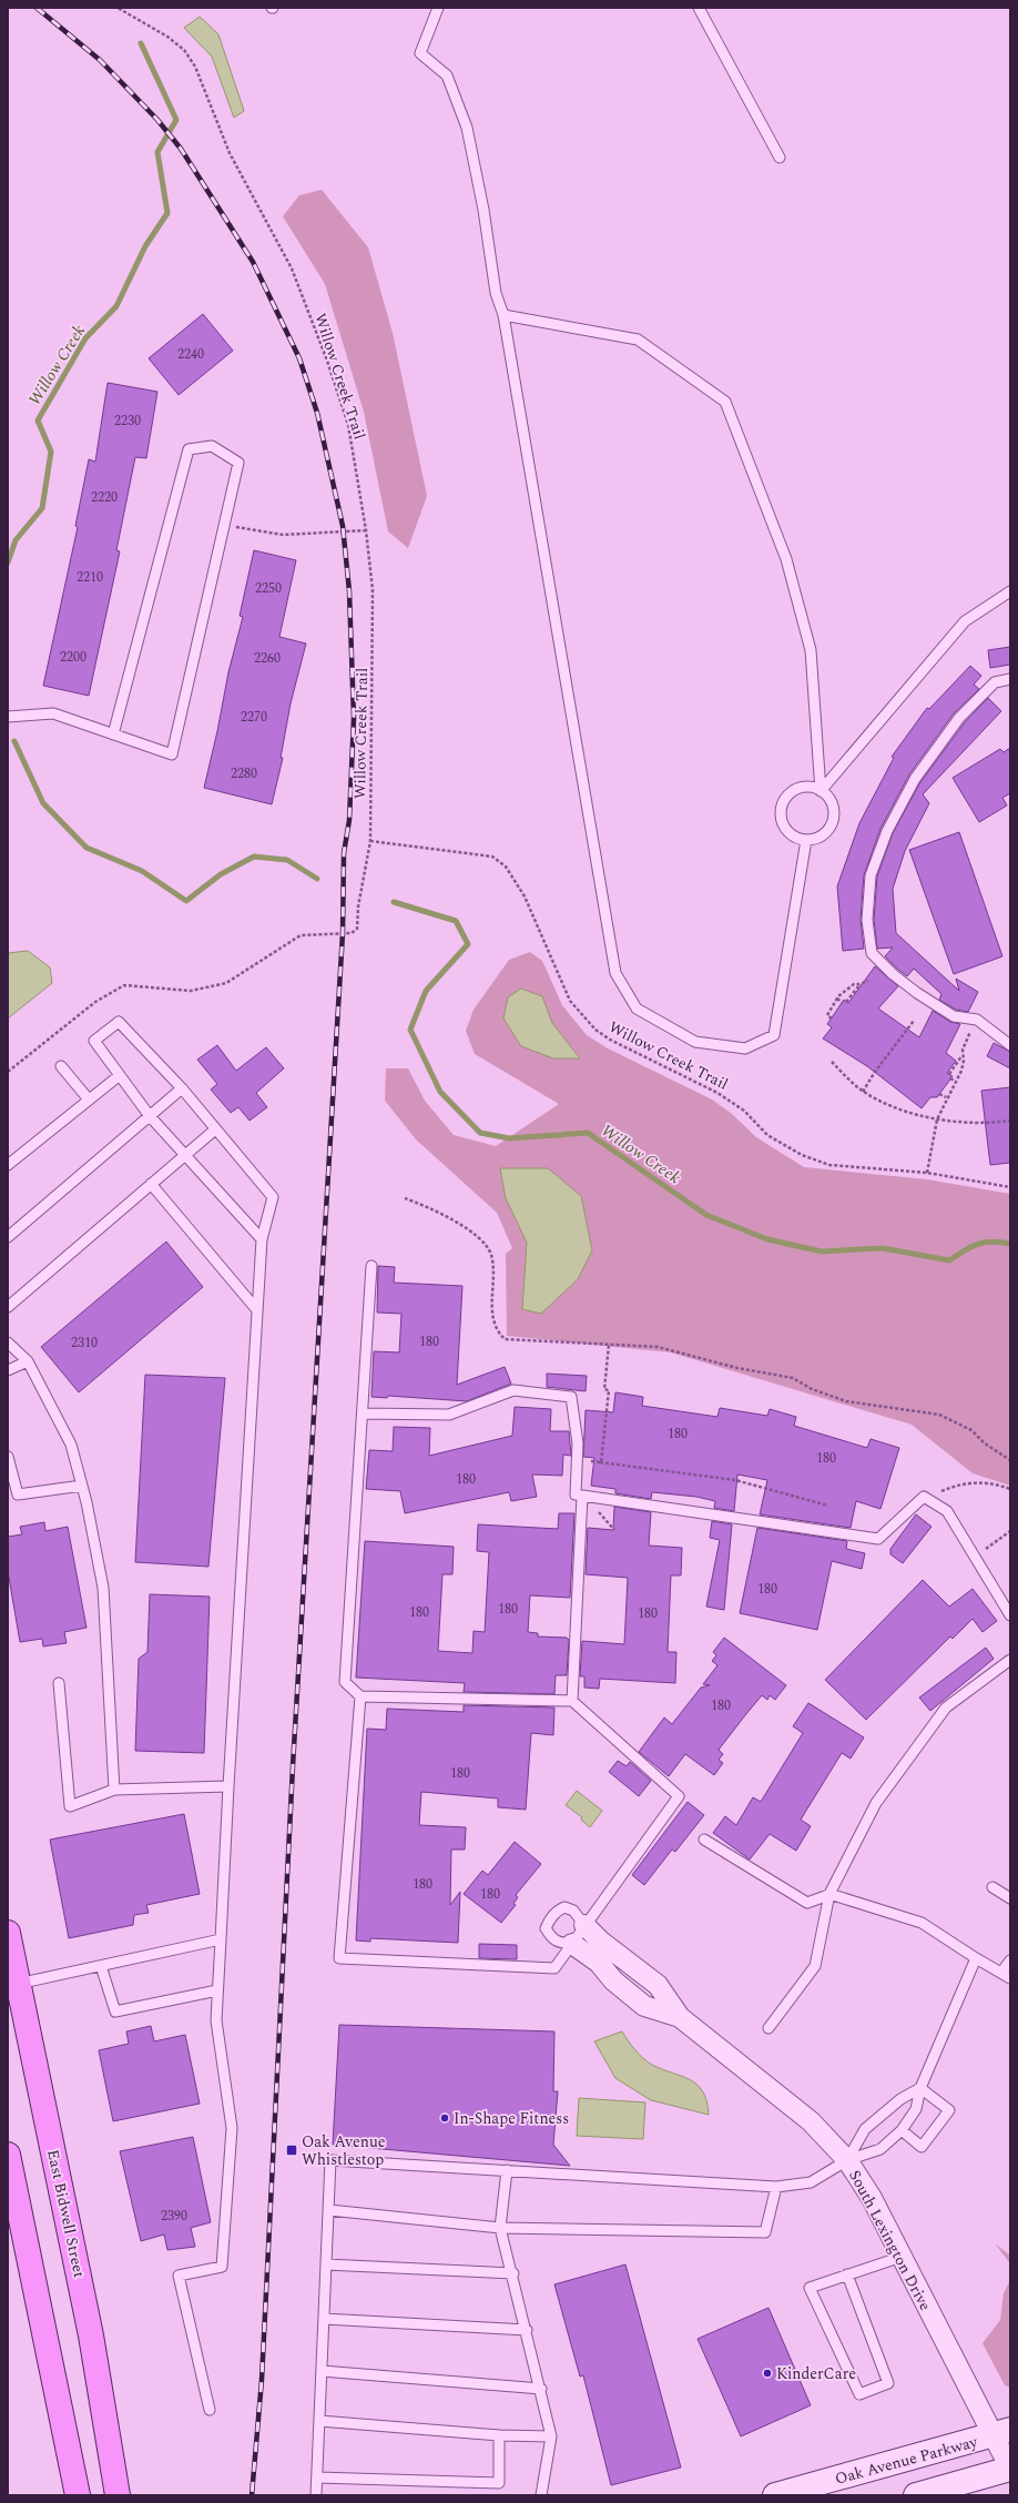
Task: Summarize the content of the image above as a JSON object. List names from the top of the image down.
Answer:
{
  "streets": {
    "main road": ["East Bidwell Street", "Oak Avenue Parkway"],
    "street": ["South Lexington Drive"],
    "path": ["Willow Creek Trail"]
  },
  "crossings": [
    ["South Lexington Drive", "Oak Avenue Parkway"]
  ],
  "water": ["Willow Creek"],
  "places": {
    "other": ["In-Shape Fitness", "KinderCare"],
    "transit": ["Oak Avenue Whistlestop"]
  },
  "house_numbers": [
    "2240",
    "2230",
    "2220",
    "2210",
    "2250",
    "2200",
    "2260",
    "2270",
    "2280",
    "180",
    "2310",
    "180",
    "180",
    "180",
    "180",
    "180",
    "180",
    "180",
    "180",
    "180",
    "180",
    "180",
    "2390"
  ]
}
